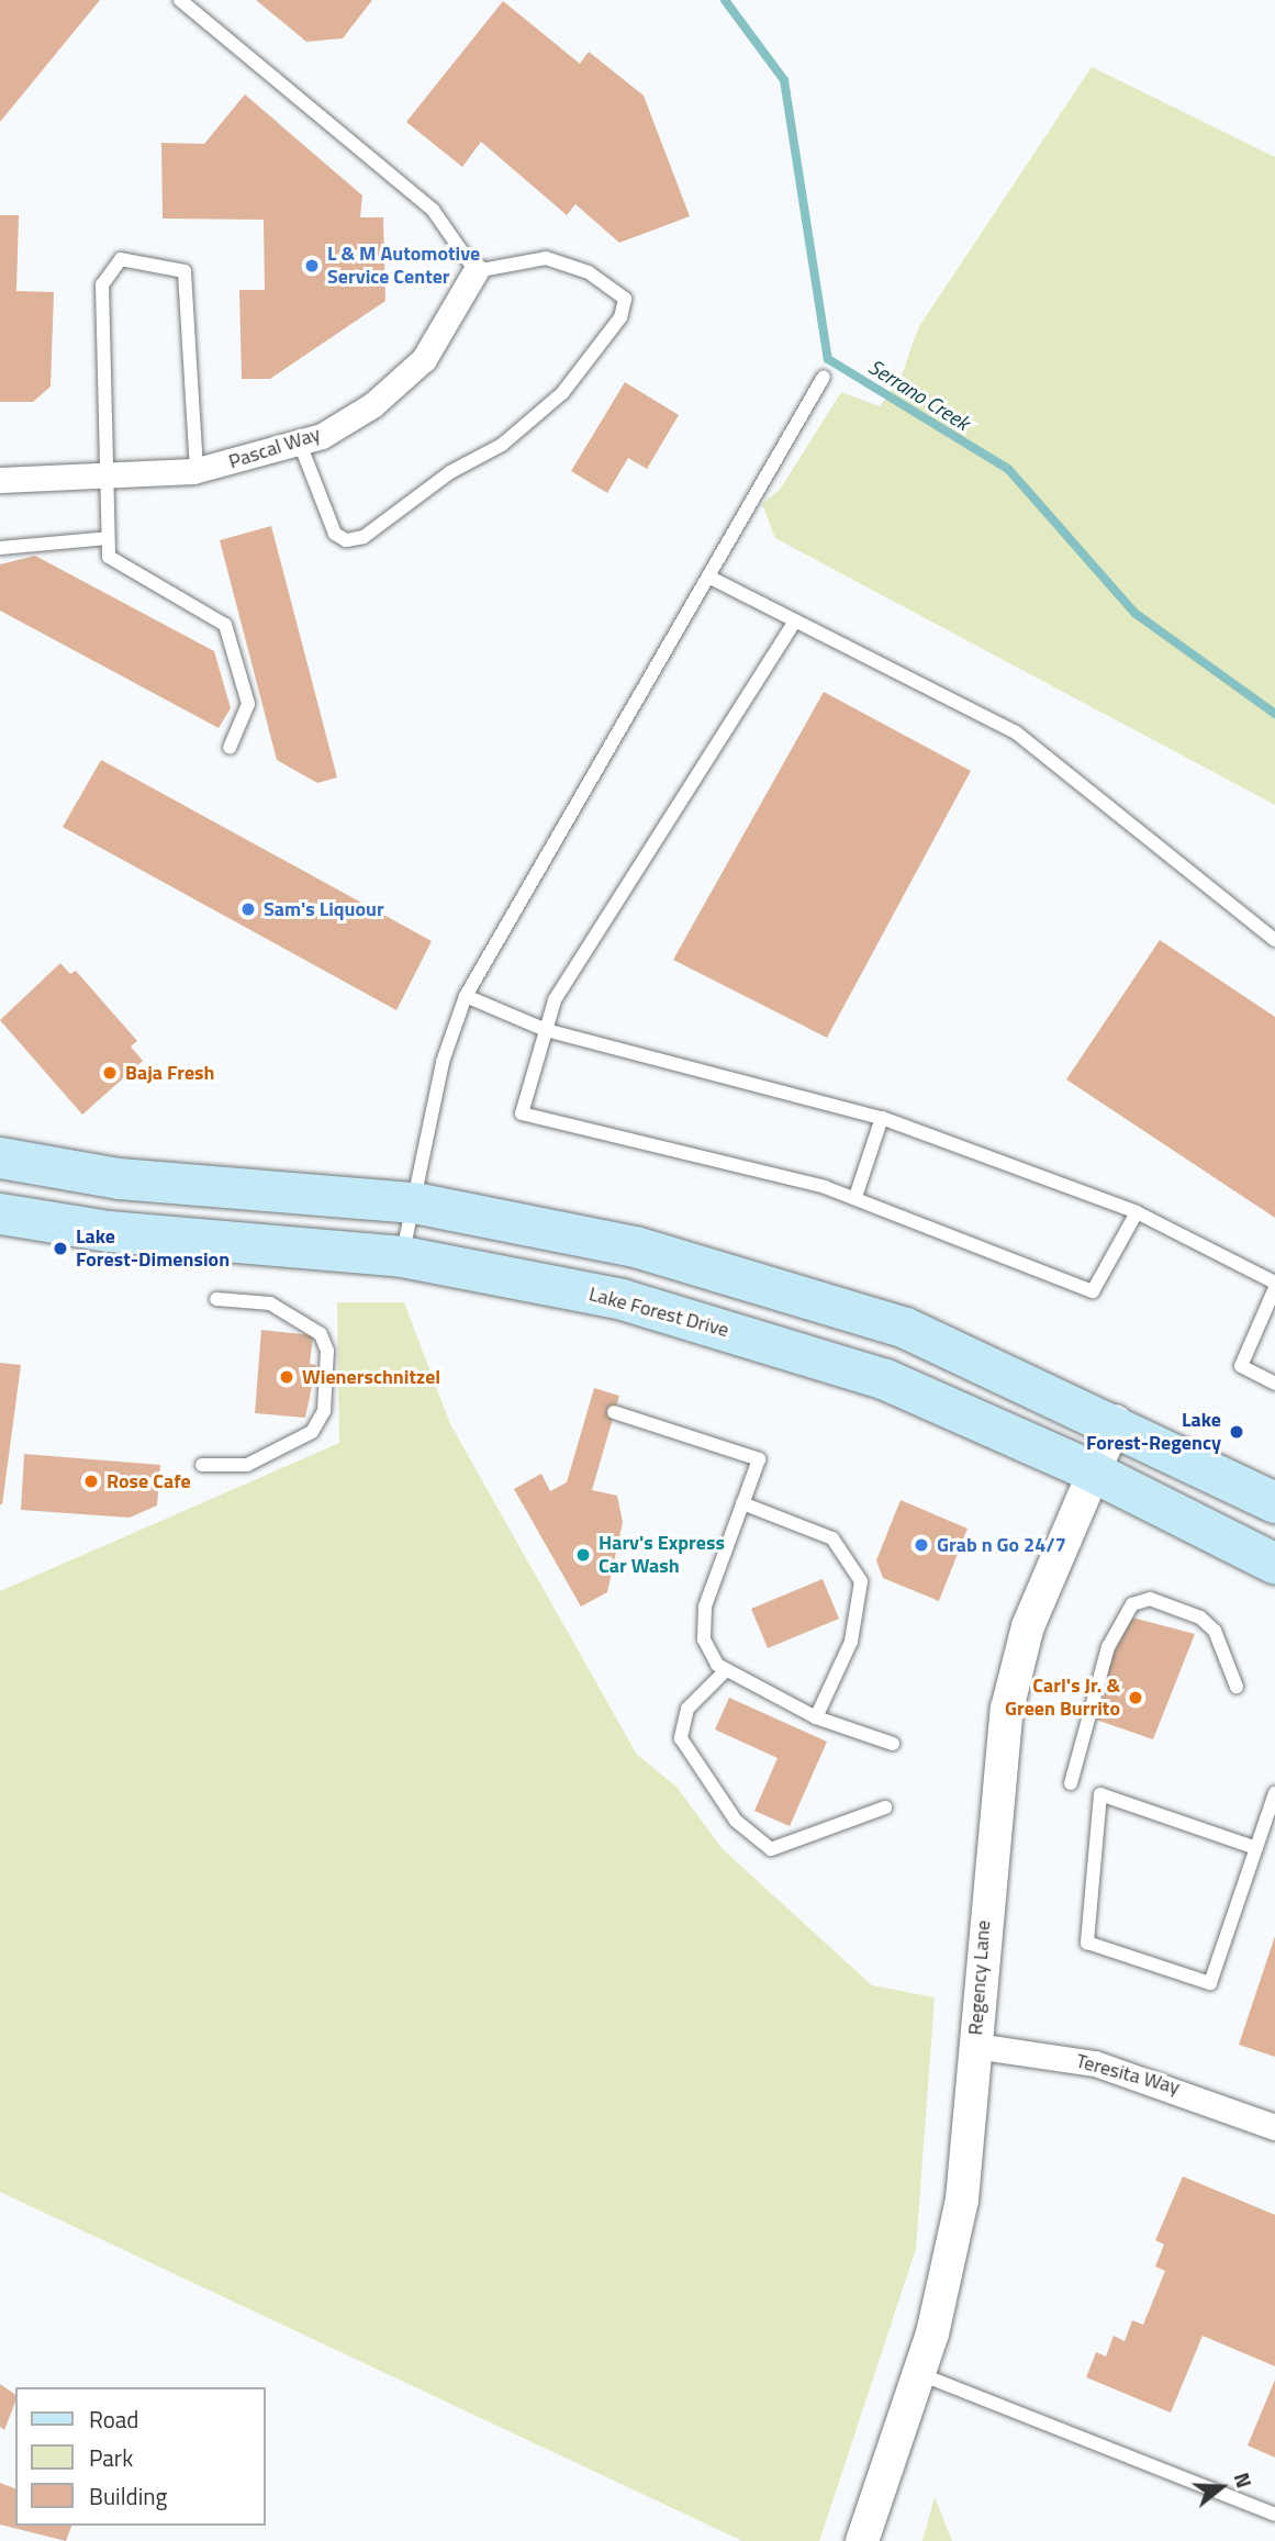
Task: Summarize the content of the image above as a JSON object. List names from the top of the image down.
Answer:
{
  "streets": {
    "main road": ["Lake Forest Drive"],
    "street": ["Pascal Way", "Regency Lane", "Teresita Way"]
  },
  "crossings": [
    ["Lake Forest Drive", "Regency Lane"],
    ["Regency Lane", "Teresita Way"]
  ],
  "water": ["Serrano Creek"],
  "places": [
    "L & M Automotive Service Center",
    "Sam's Liquour",
    "Baja Fresh",
    "Lake Forest-Dimension",
    "Wienerschnitzel",
    "Lake Forest-Regency",
    "Rose Cafe",
    "Grab n Go 24/7",
    "Harv's Express Car Wash",
    "Carl's Jr. & Green Burrito"
  ],
  "legend": ["Road", "Park", "Building"],
  "north": "right"
}
